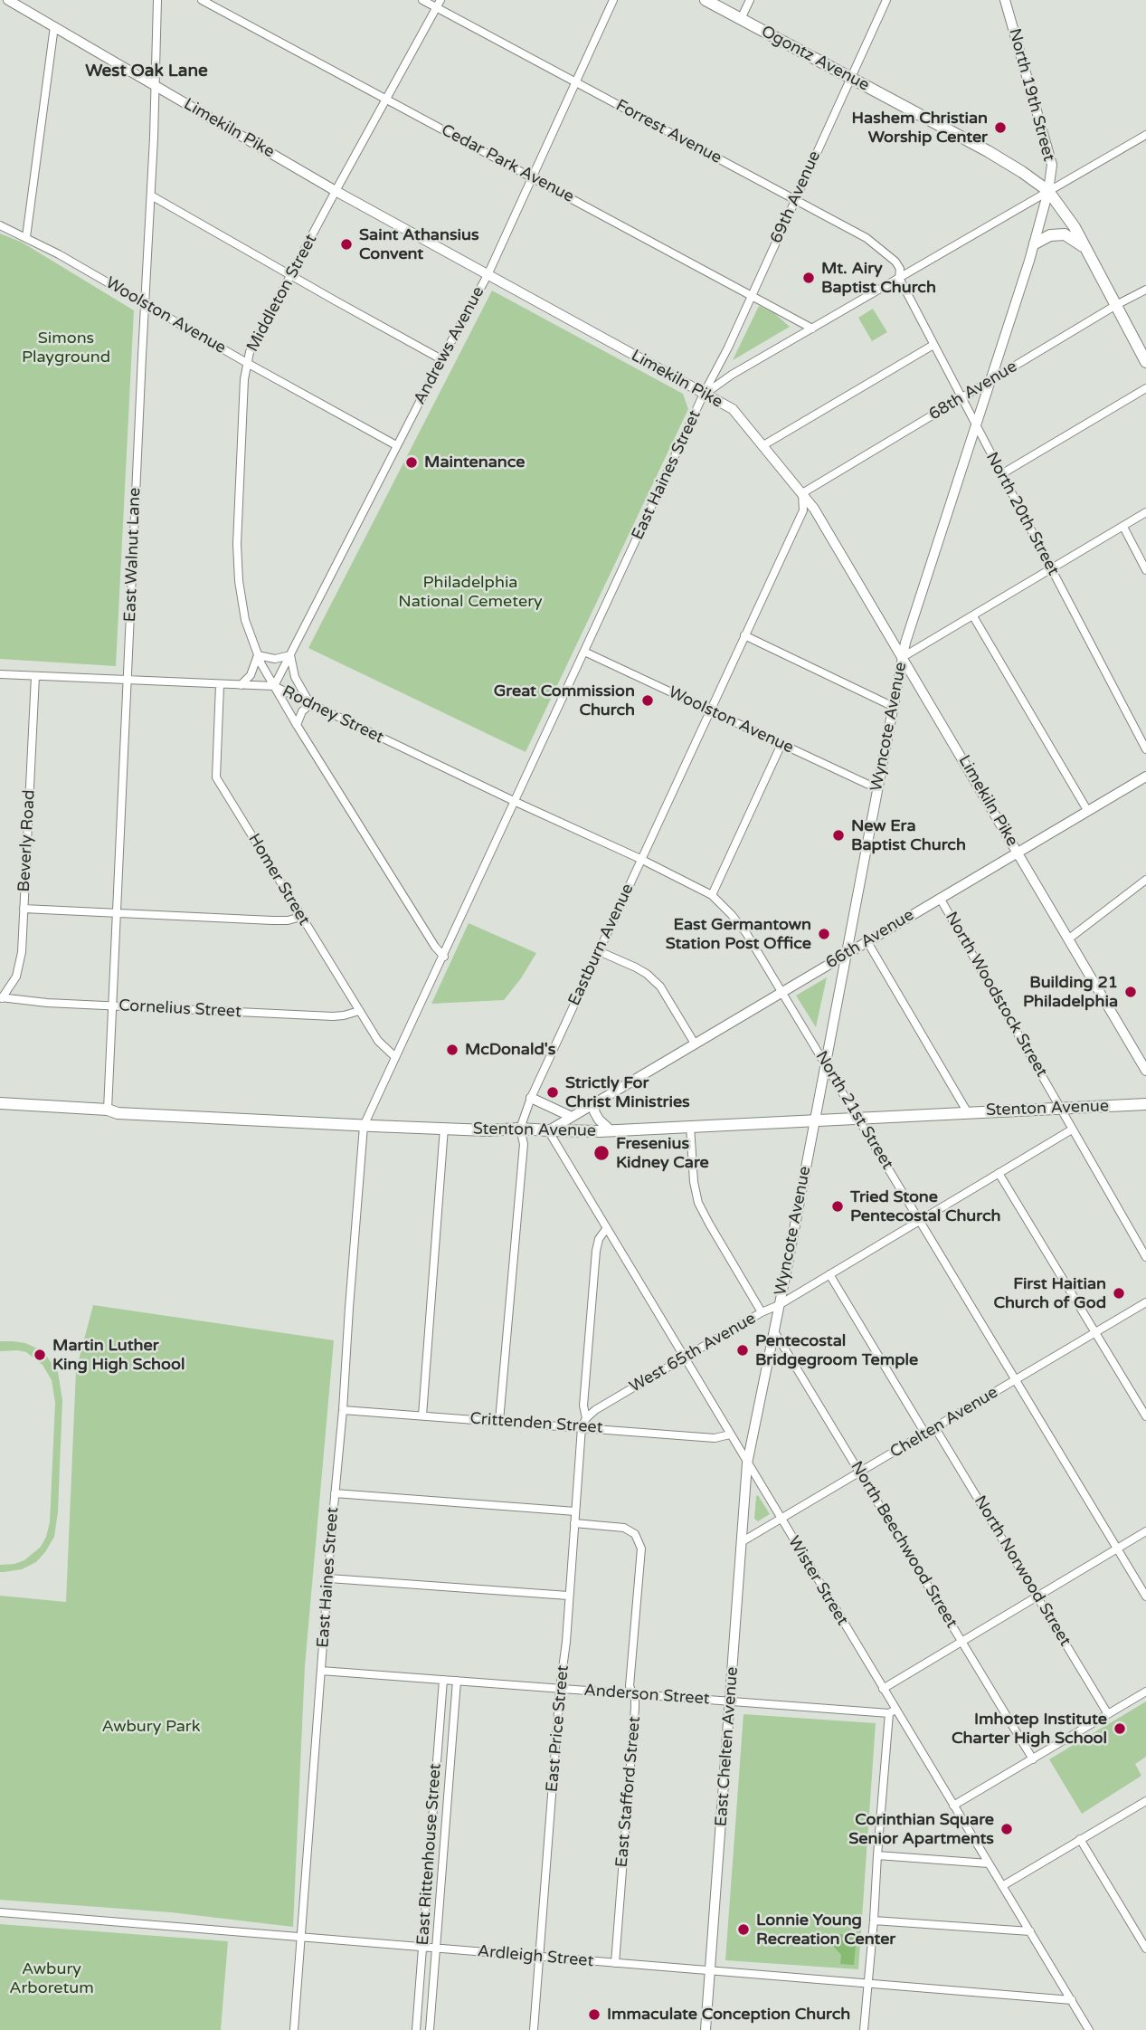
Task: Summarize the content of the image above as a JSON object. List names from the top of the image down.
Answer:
{
  "streets": {
    "main road": ["Ogontz Avenue", "Stenton Avenue"],
    "street": [
      "North 19th Street",
      "Limekiln Pike",
      "Forrest Avenue",
      "Cedar Park Avenue",
      "69th Avenue",
      "Middleton Street",
      "Woolston Avenue",
      "Andrews Avenue",
      "68th Avenue",
      "East Haines Street",
      "North 20th Street",
      "East Walnut Lane",
      "Rodney Street",
      "Wyncote Avenue",
      "Beverly Road",
      "Homer Street",
      "66th Avenue",
      "Eastburn Avenue",
      "North Woodstock Street",
      "Cornelius Street",
      "North 21st Street",
      "West 65th Avenue",
      "Chelten Avenue",
      "Crittenden Street",
      "North Beechwood Street",
      "North Norwood Street",
      "Wister Street",
      "Anderson Street",
      "East Price Street",
      "East Chelten Avenue",
      "East Stafford Street",
      "East Rittenhouse Street",
      "Ardleigh Street"
    ]
  },
  "crossings": [
    ["Ogontz Avenue", "North 19th Street"],
    ["Ogontz Avenue", "69th Avenue"],
    ["Ogontz Avenue", "68th Avenue"],
    ["Ogontz Avenue", "East Haines Street"],
    ["Ogontz Avenue", "Wyncote Avenue"],
    ["North 19th Street", "East Haines Street"],
    ["North 19th Street", "Wyncote Avenue"],
    ["Limekiln Pike", "69th Avenue"],
    ["Limekiln Pike", "Middleton Street"],
    ["Limekiln Pike", "Andrews Avenue"],
    ["Limekiln Pike", "68th Avenue"],
    ["Limekiln Pike", "East Haines Street"],
    ["Limekiln Pike", "East Walnut Lane"],
    ["Limekiln Pike", "Wyncote Avenue"],
    ["Limekiln Pike", "66th Avenue"],
    ["Limekiln Pike", "Eastburn Avenue"],
    ["Forrest Avenue", "69th Avenue"],
    ["Forrest Avenue", "Middleton Street"],
    ["Forrest Avenue", "Andrews Avenue"],
    ["Forrest Avenue", "East Haines Street"],
    ["Forrest Avenue", "North 20th Street"],
    ["Cedar Park Avenue", "69th Avenue"],
    ["Cedar Park Avenue", "Middleton Street"],
    ["Cedar Park Avenue", "Andrews Avenue"],
    ["Cedar Park Avenue", "East Haines Street"],
    ["69th Avenue", "East Haines Street"],
    ["Middleton Street", "Woolston Avenue"],
    ["Middleton Street", "Andrews Avenue"],
    ["Middleton Street", "Rodney Street"],
    ["Woolston Avenue", "Andrews Avenue"],
    ["Woolston Avenue", "East Haines Street"],
    ["Woolston Avenue", "East Walnut Lane"],
    ["Woolston Avenue", "Wyncote Avenue"],
    ["Woolston Avenue", "Eastburn Avenue"],
    ["Andrews Avenue", "Rodney Street"],
    ["68th Avenue", "North 20th Street"],
    ["68th Avenue", "Wyncote Avenue"],
    ["68th Avenue", "Eastburn Avenue"],
    ["East Haines Street", "North 20th Street"],
    ["East Haines Street", "Rodney Street"],
    ["East Haines Street", "Wyncote Avenue"],
    ["East Haines Street", "Stenton Avenue"],
    ["East Haines Street", "Crittenden Street"],
    ["East Haines Street", "Anderson Street"],
    ["East Haines Street", "Ardleigh Street"],
    ["North 20th Street", "Wyncote Avenue"],
    ["East Walnut Lane", "Rodney Street"],
    ["East Walnut Lane", "Cornelius Street"],
    ["East Walnut Lane", "Stenton Avenue"],
    ["Rodney Street", "Beverly Road"],
    ["Rodney Street", "Homer Street"],
    ["Rodney Street", "Eastburn Avenue"],
    ["Rodney Street", "North 21st Street"],
    ["Wyncote Avenue", "66th Avenue"],
    ["Wyncote Avenue", "Stenton Avenue"],
    ["Wyncote Avenue", "North 21st Street"],
    ["Wyncote Avenue", "West 65th Avenue"],
    ["Wyncote Avenue", "North Beechwood Street"],
    ["Wyncote Avenue", "Wister Street"],
    ["Wyncote Avenue", "East Chelten Avenue"],
    ["Beverly Road", "Cornelius Street"],
    ["Homer Street", "Cornelius Street"],
    ["66th Avenue", "North Woodstock Street"],
    ["66th Avenue", "Stenton Avenue"],
    ["66th Avenue", "North 21st Street"],
    ["66th Avenue", "Wister Street"],
    ["Eastburn Avenue", "Stenton Avenue"],
    ["Eastburn Avenue", "North 21st Street"],
    ["Eastburn Avenue", "Crittenden Street"],
    ["North Woodstock Street", "Stenton Avenue"],
    ["North Woodstock Street", "West 65th Avenue"],
    ["Stenton Avenue", "North 21st Street"],
    ["Stenton Avenue", "Wister Street"],
    ["North 21st Street", "West 65th Avenue"],
    ["North 21st Street", "Chelten Avenue"],
    ["West 65th Avenue", "Crittenden Street"],
    ["West 65th Avenue", "Wister Street"],
    ["West 65th Avenue", "East Price Street"],
    ["Chelten Avenue", "North Beechwood Street"],
    ["Chelten Avenue", "North Norwood Street"],
    ["Chelten Avenue", "Wister Street"],
    ["Chelten Avenue", "East Chelten Avenue"],
    ["Crittenden Street", "Wister Street"],
    ["Crittenden Street", "East Price Street"],
    ["Wister Street", "Anderson Street"],
    ["Wister Street", "East Chelten Avenue"],
    ["Wister Street", "Ardleigh Street"],
    ["Anderson Street", "East Price Street"],
    ["Anderson Street", "East Chelten Avenue"],
    ["Anderson Street", "East Stafford Street"],
    ["Anderson Street", "East Rittenhouse Street"],
    ["East Price Street", "East Stafford Street"],
    ["East Price Street", "Ardleigh Street"],
    ["East Chelten Avenue", "Ardleigh Street"],
    ["East Stafford Street", "Ardleigh Street"],
    ["East Rittenhouse Street", "Ardleigh Street"]
  ],
  "districts": ["West Oak Lane"],
  "parks": [
    "Simons Playground",
    "Philadelphia National Cemetery",
    "Awbury Park",
    "Awbury Arboretum"
  ],
  "places": [
    "Hashem Christian Worship Center",
    "Saint Athansius Convent",
    "Mt. Airy Baptist Church",
    "Maintenance",
    "Great Commission Church",
    "New Era Baptist Church",
    "East Germantown Station Post Office",
    "Building 21 Philadelphia",
    "McDonald's",
    "Strictly For Christ Ministries",
    "Fresenius Kidney Care",
    "Tried Stone Pentecostal Church",
    "First Haitian Church of God",
    "Pentecostal Bridgegroom Temple",
    "Martin Luther King High School",
    "Imhotep Institute Charter High School",
    "Corinthian Square Senior Apartments",
    "Lonnie Young Recreation Center",
    "Immaculate Conception Church"
  ]
}
